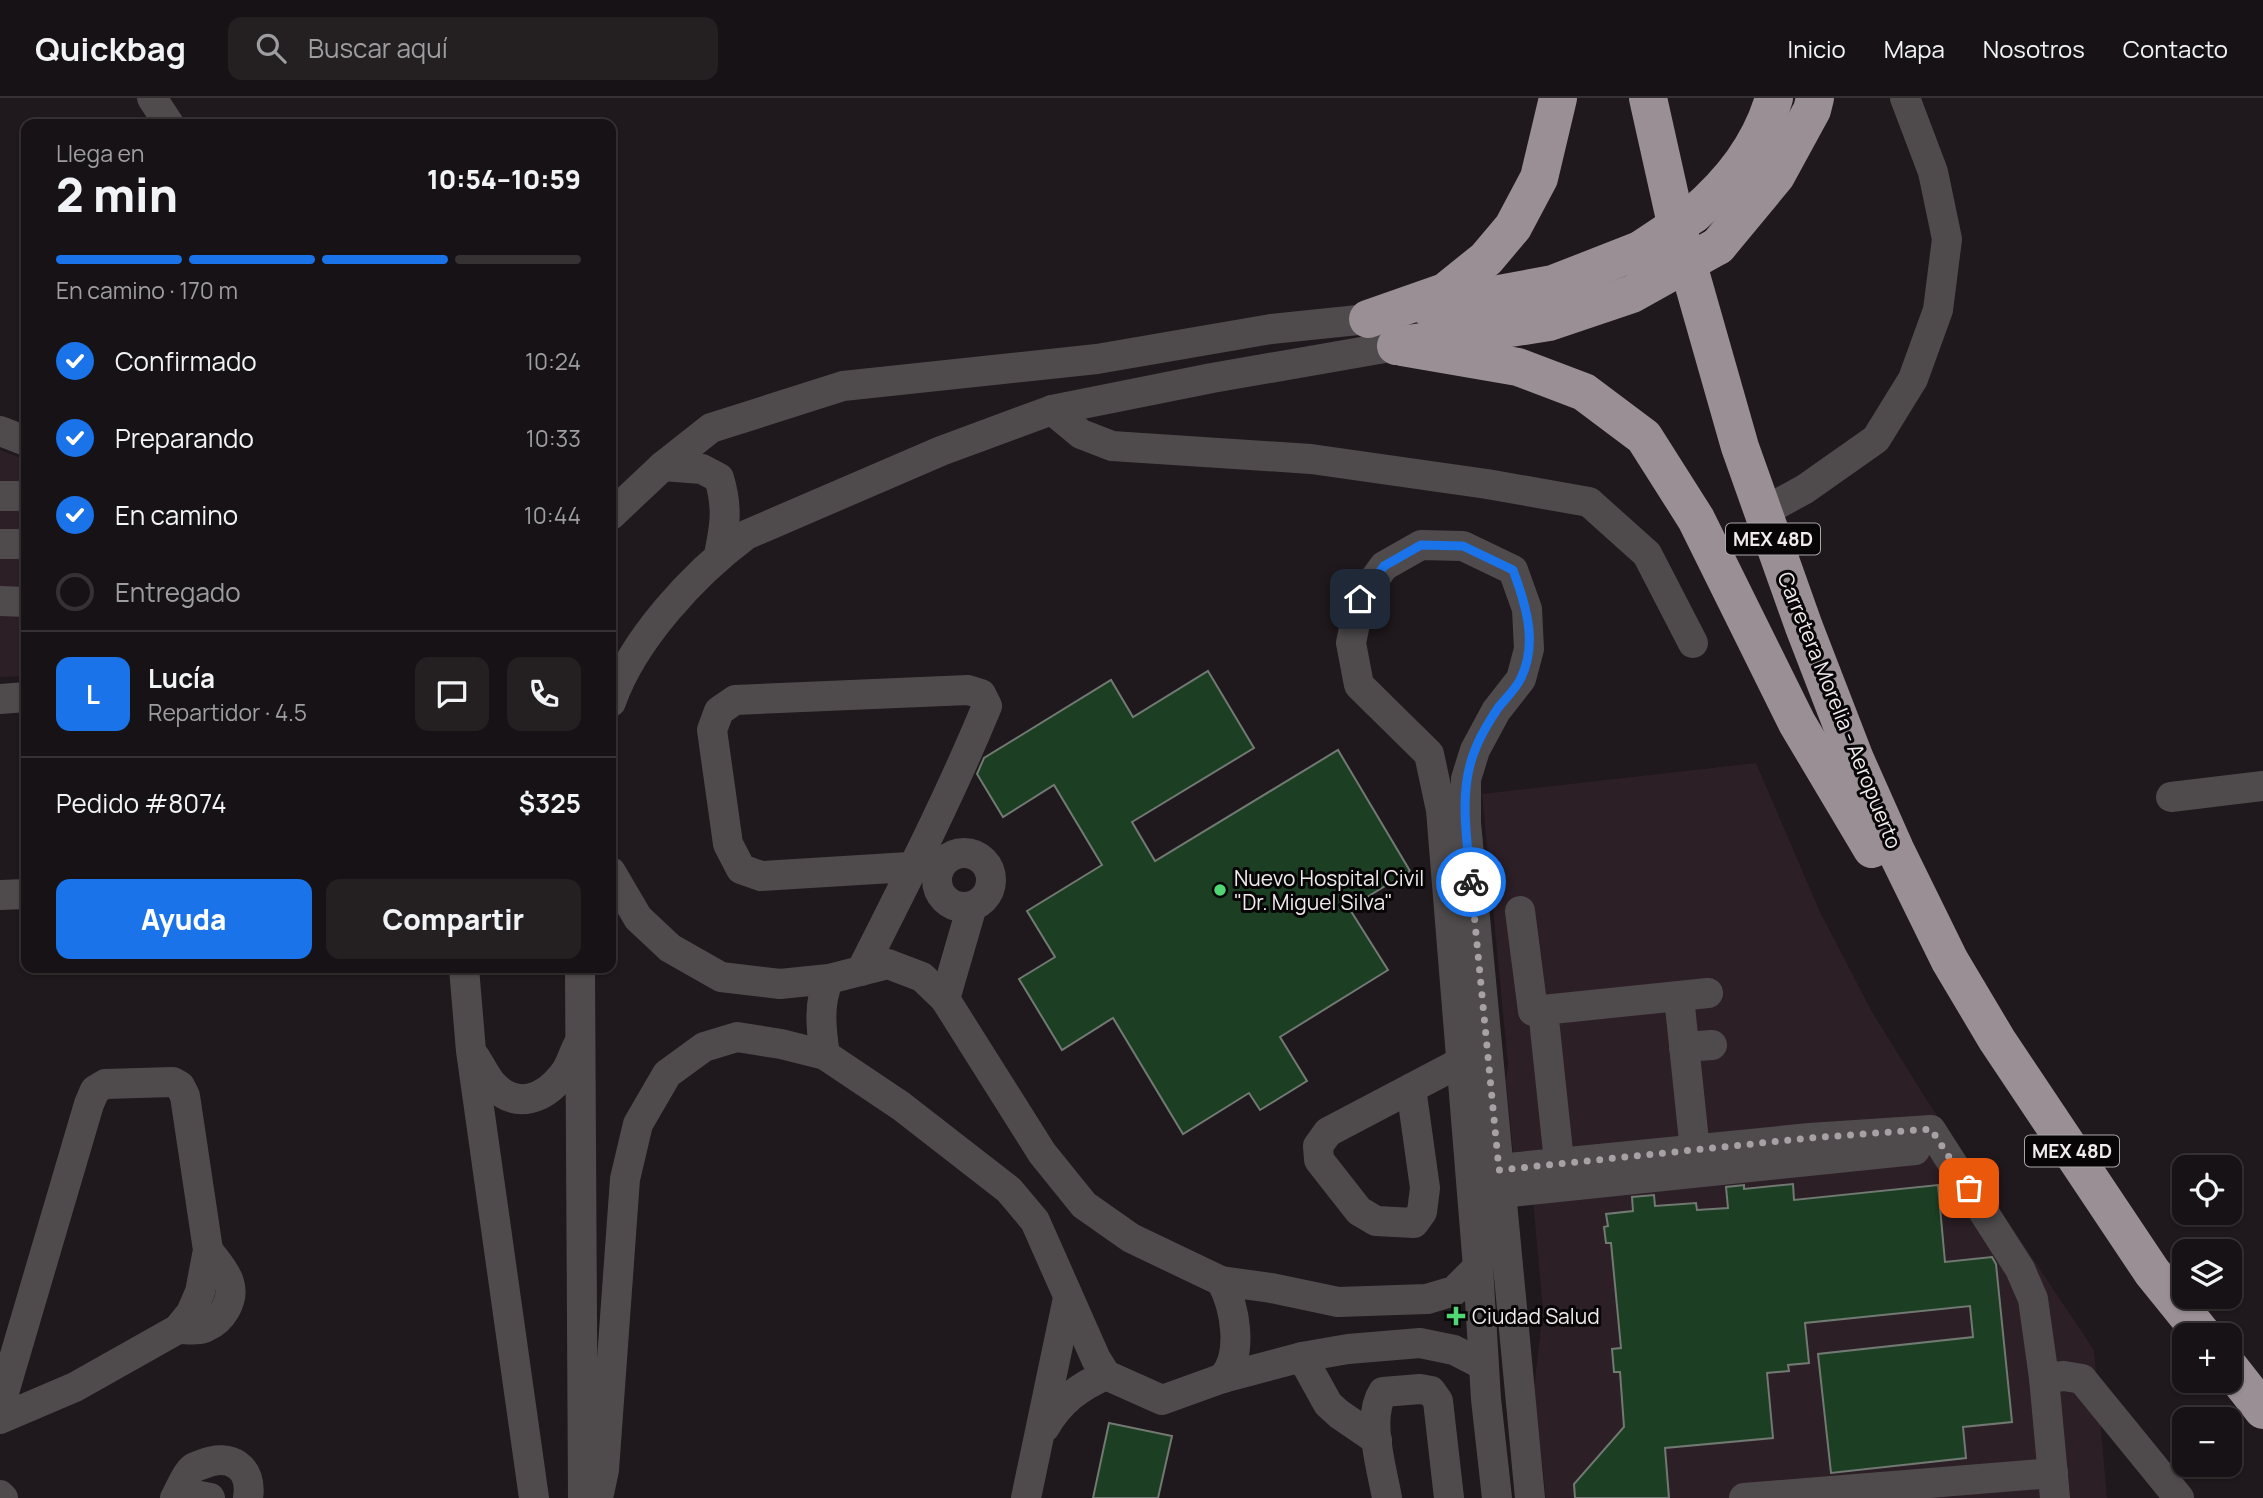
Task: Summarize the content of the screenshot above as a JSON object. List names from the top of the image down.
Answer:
{
  "streets": {
    "highway": ["MEX 48D", "Carretera Morelia - Aeropuerto"]
  },
  "places": {
    "other": ["Nuevo Hospital Civil \"Dr. Miguel Silva\""],
    "health": ["Ciudad Salud"]
  },
  "page": {
    "header": "Quickbag",
    "search": "Buscar aquí",
    "nav": [
      "Inicio",
      "Mapa",
      "Nosotros",
      "Contacto"
    ],
    "heading": ["2 min", "Llega en", "10:54–10:59"],
    "panel": [
      "Lucía",
      "Repartidor · 4.5",
      "Pedido #8074",
      "$325"
    ],
    "bar": "En camino · 170 m",
    "list": [
      ["Confirmado", "10:24"],
      ["Preparando", "10:33"],
      ["En camino", "10:44"],
      "Entregado"
    ],
    "round": "L",
    "buttons": ["Ayuda", "Compartir"],
    "map_buttons": ["+", "−"]
  }
}
